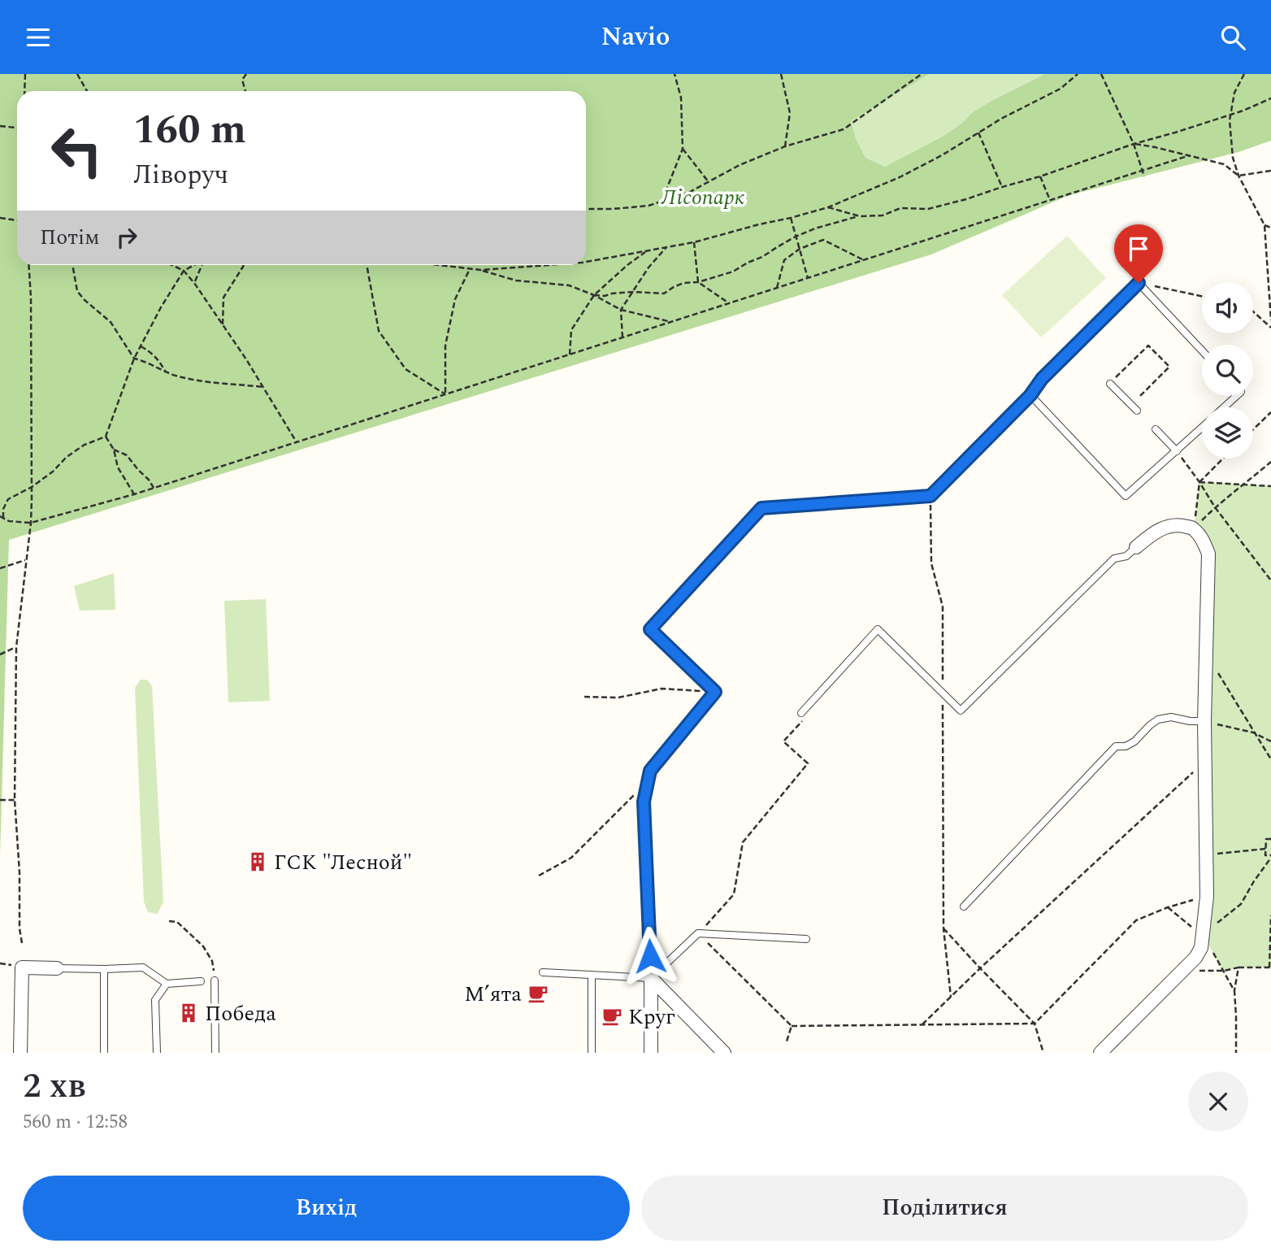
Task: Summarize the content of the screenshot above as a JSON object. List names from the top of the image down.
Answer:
{
  "parks": ["Лісопарк"],
  "places": {
    "building": ["ГСК \"Лесной\"", "Победа"],
    "cafe": ["Мʼята", "Круг"]
  },
  "page": {
    "header": "Navio",
    "turn": ["160 m", "Ліворуч"],
    "then": "Потім",
    "heading": ["2 хв", "560 m · 12:58"],
    "buttons": ["Вихід", "Поділитися"]
  }
}
